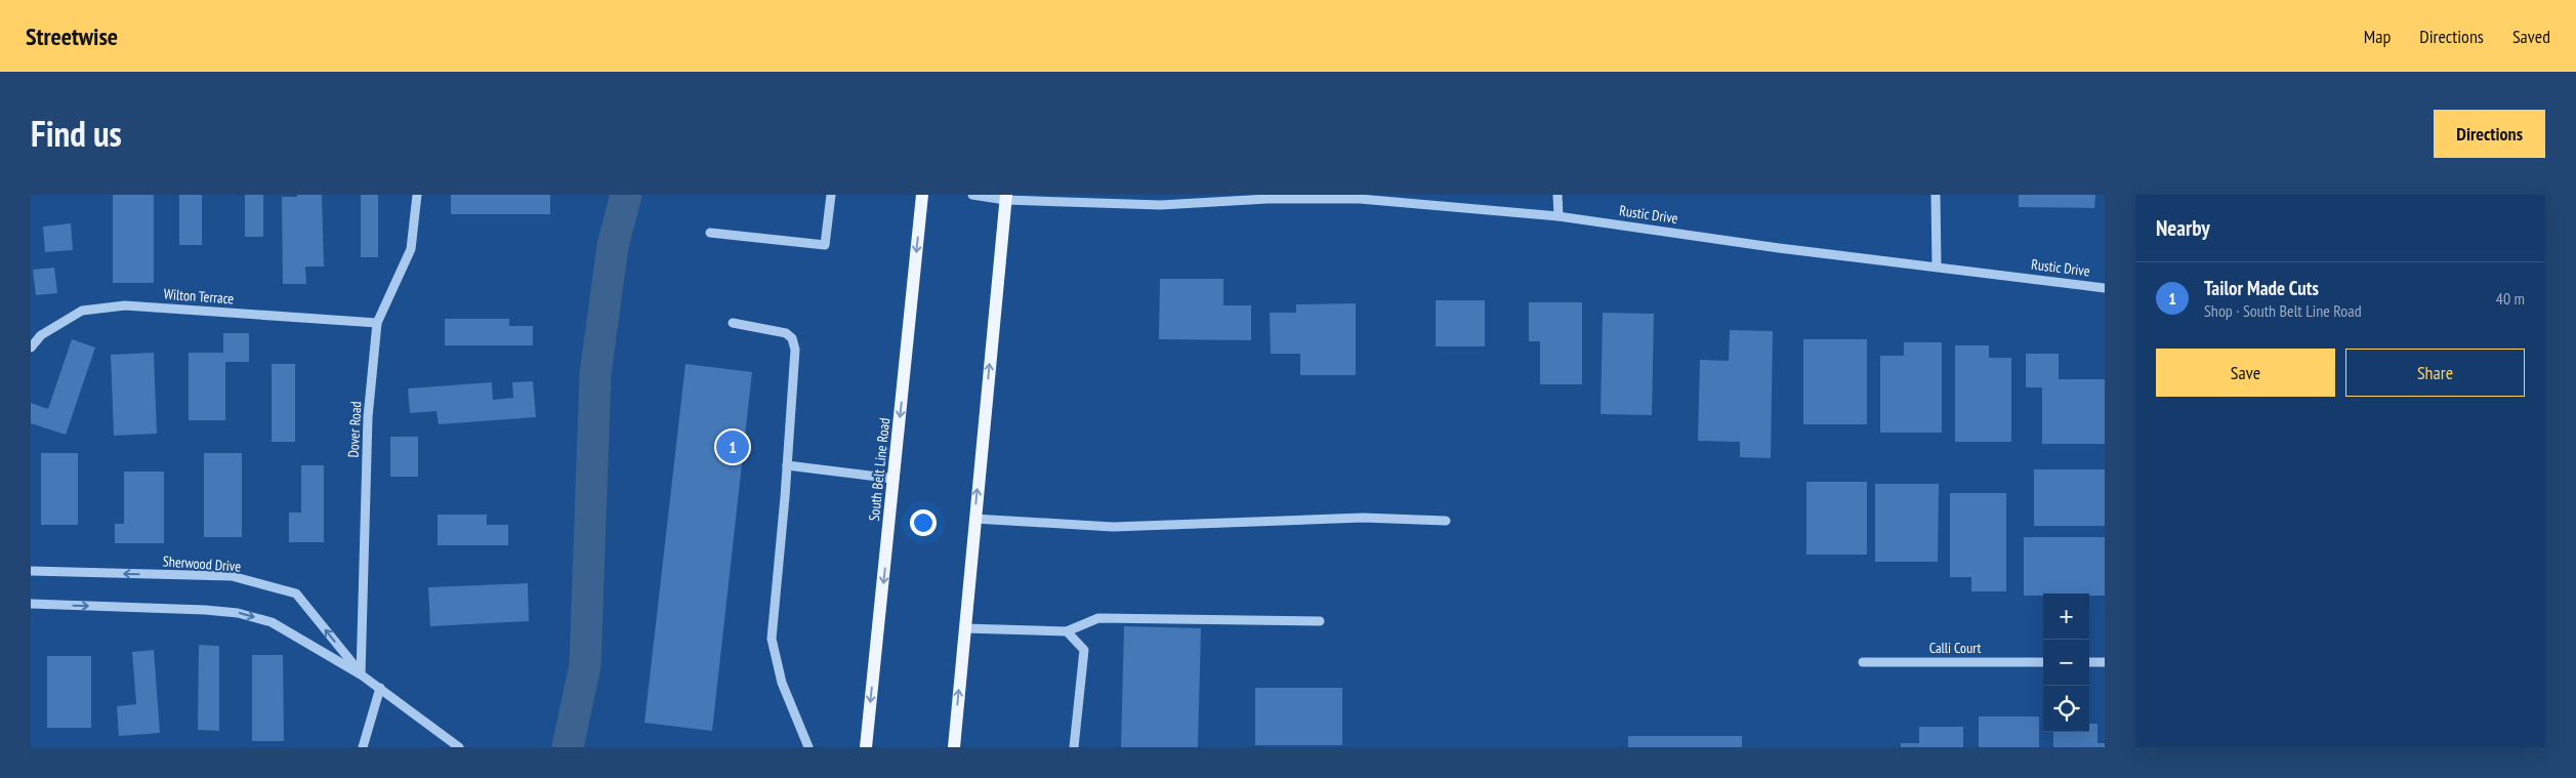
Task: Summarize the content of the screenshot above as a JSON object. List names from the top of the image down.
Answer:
{
  "streets": {
    "main road": ["South Belt Line Road"],
    "street": [
      "Rustic Drive",
      "Wilton Terrace",
      "Dover Road",
      "Sherwood Drive",
      "Calli Court"
    ]
  },
  "crossings": [
    ["Wilton Terrace", "Dover Road"],
    ["Dover Road", "Sherwood Drive"]
  ],
  "page": {
    "header": "Streetwise",
    "nav": ["Map", "Directions", "Saved"],
    "title": "Find us",
    "buttons": [
      "Directions",
      ["Save", "Share"]
    ],
    "heading": "Nearby",
    "list": [
      {
        "mark": "1",
        "name": "Tailor Made Cuts",
        "note": "Shop · South Belt Line Road",
        "value": "40 m"
      }
    ],
    "pins": "1",
    "map_buttons": ["+", "−"]
  }
}
